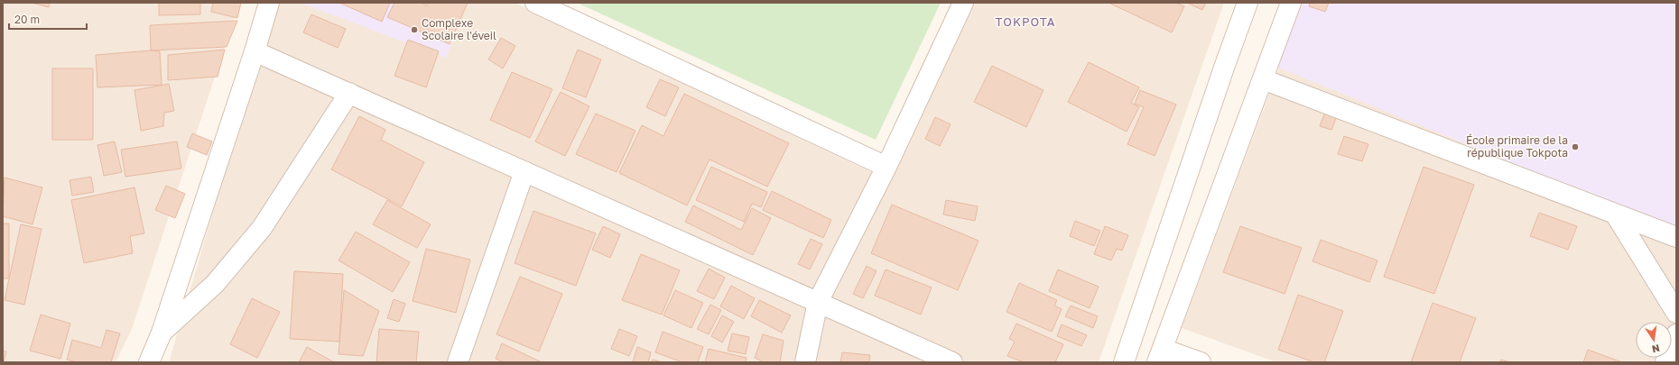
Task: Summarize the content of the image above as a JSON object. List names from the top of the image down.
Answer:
{
  "districts": ["TOKPOTA"],
  "places": ["Complexe Scolaire l'éveil", "École primaire de la république Tokpota"],
  "scale_bar": "20 m",
  "north": "bottom"
}
